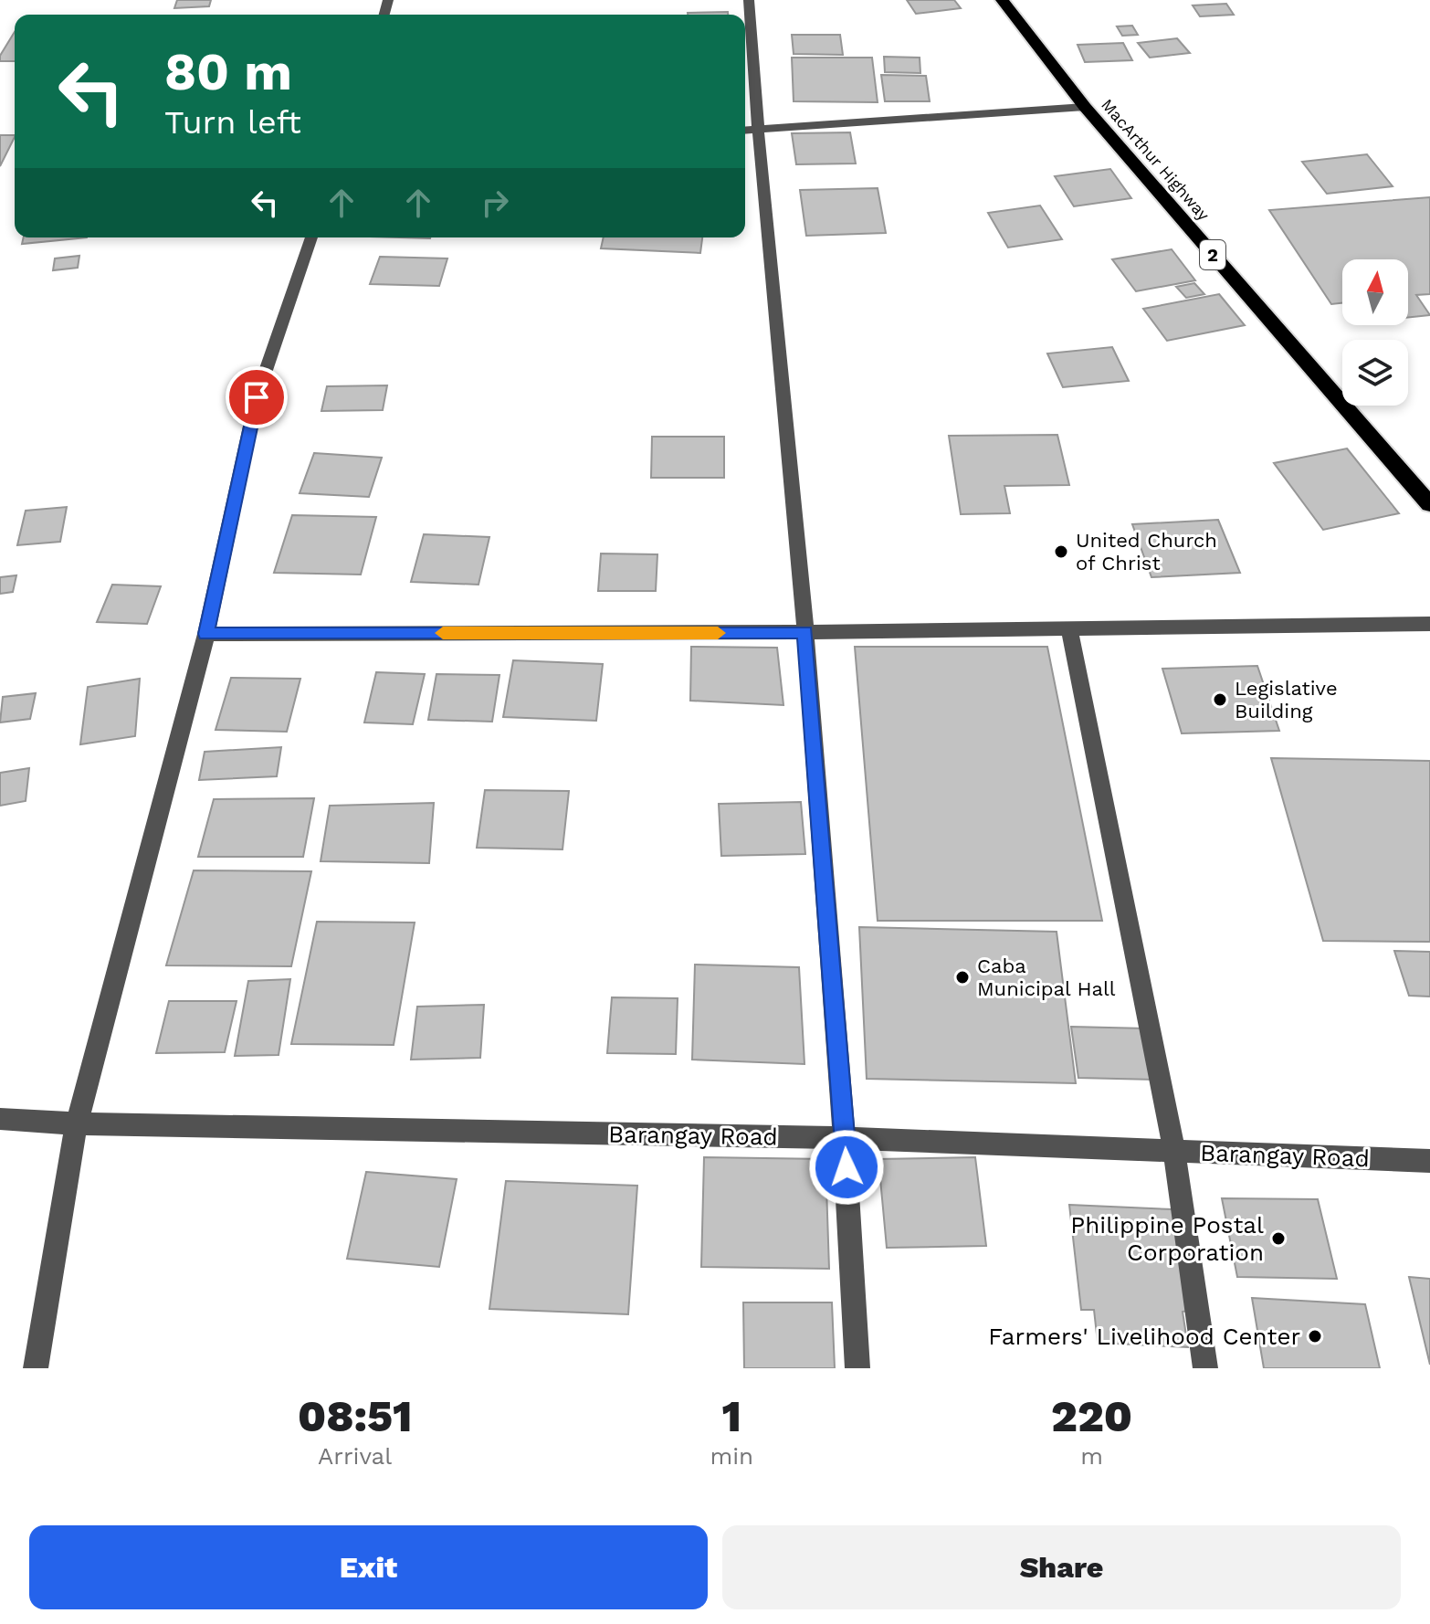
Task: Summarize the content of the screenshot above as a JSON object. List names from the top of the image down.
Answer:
{
  "streets": {
    "highway": ["MacArthur Highway", "2"],
    "street": ["Barangay Road"]
  },
  "places": [
    "United Church of Christ",
    "Legislative Building",
    "Caba Municipal Hall",
    "Philippine Postal Corporation",
    "Farmers' Livelihood Center"
  ],
  "north": "top",
  "page": {
    "turn": ["80 m", "Turn left"],
    "eta": [
      "08:51",
      "Arrival",
      "1",
      "min",
      "220",
      "m"
    ],
    "buttons": ["Exit", "Share"]
  }
}
